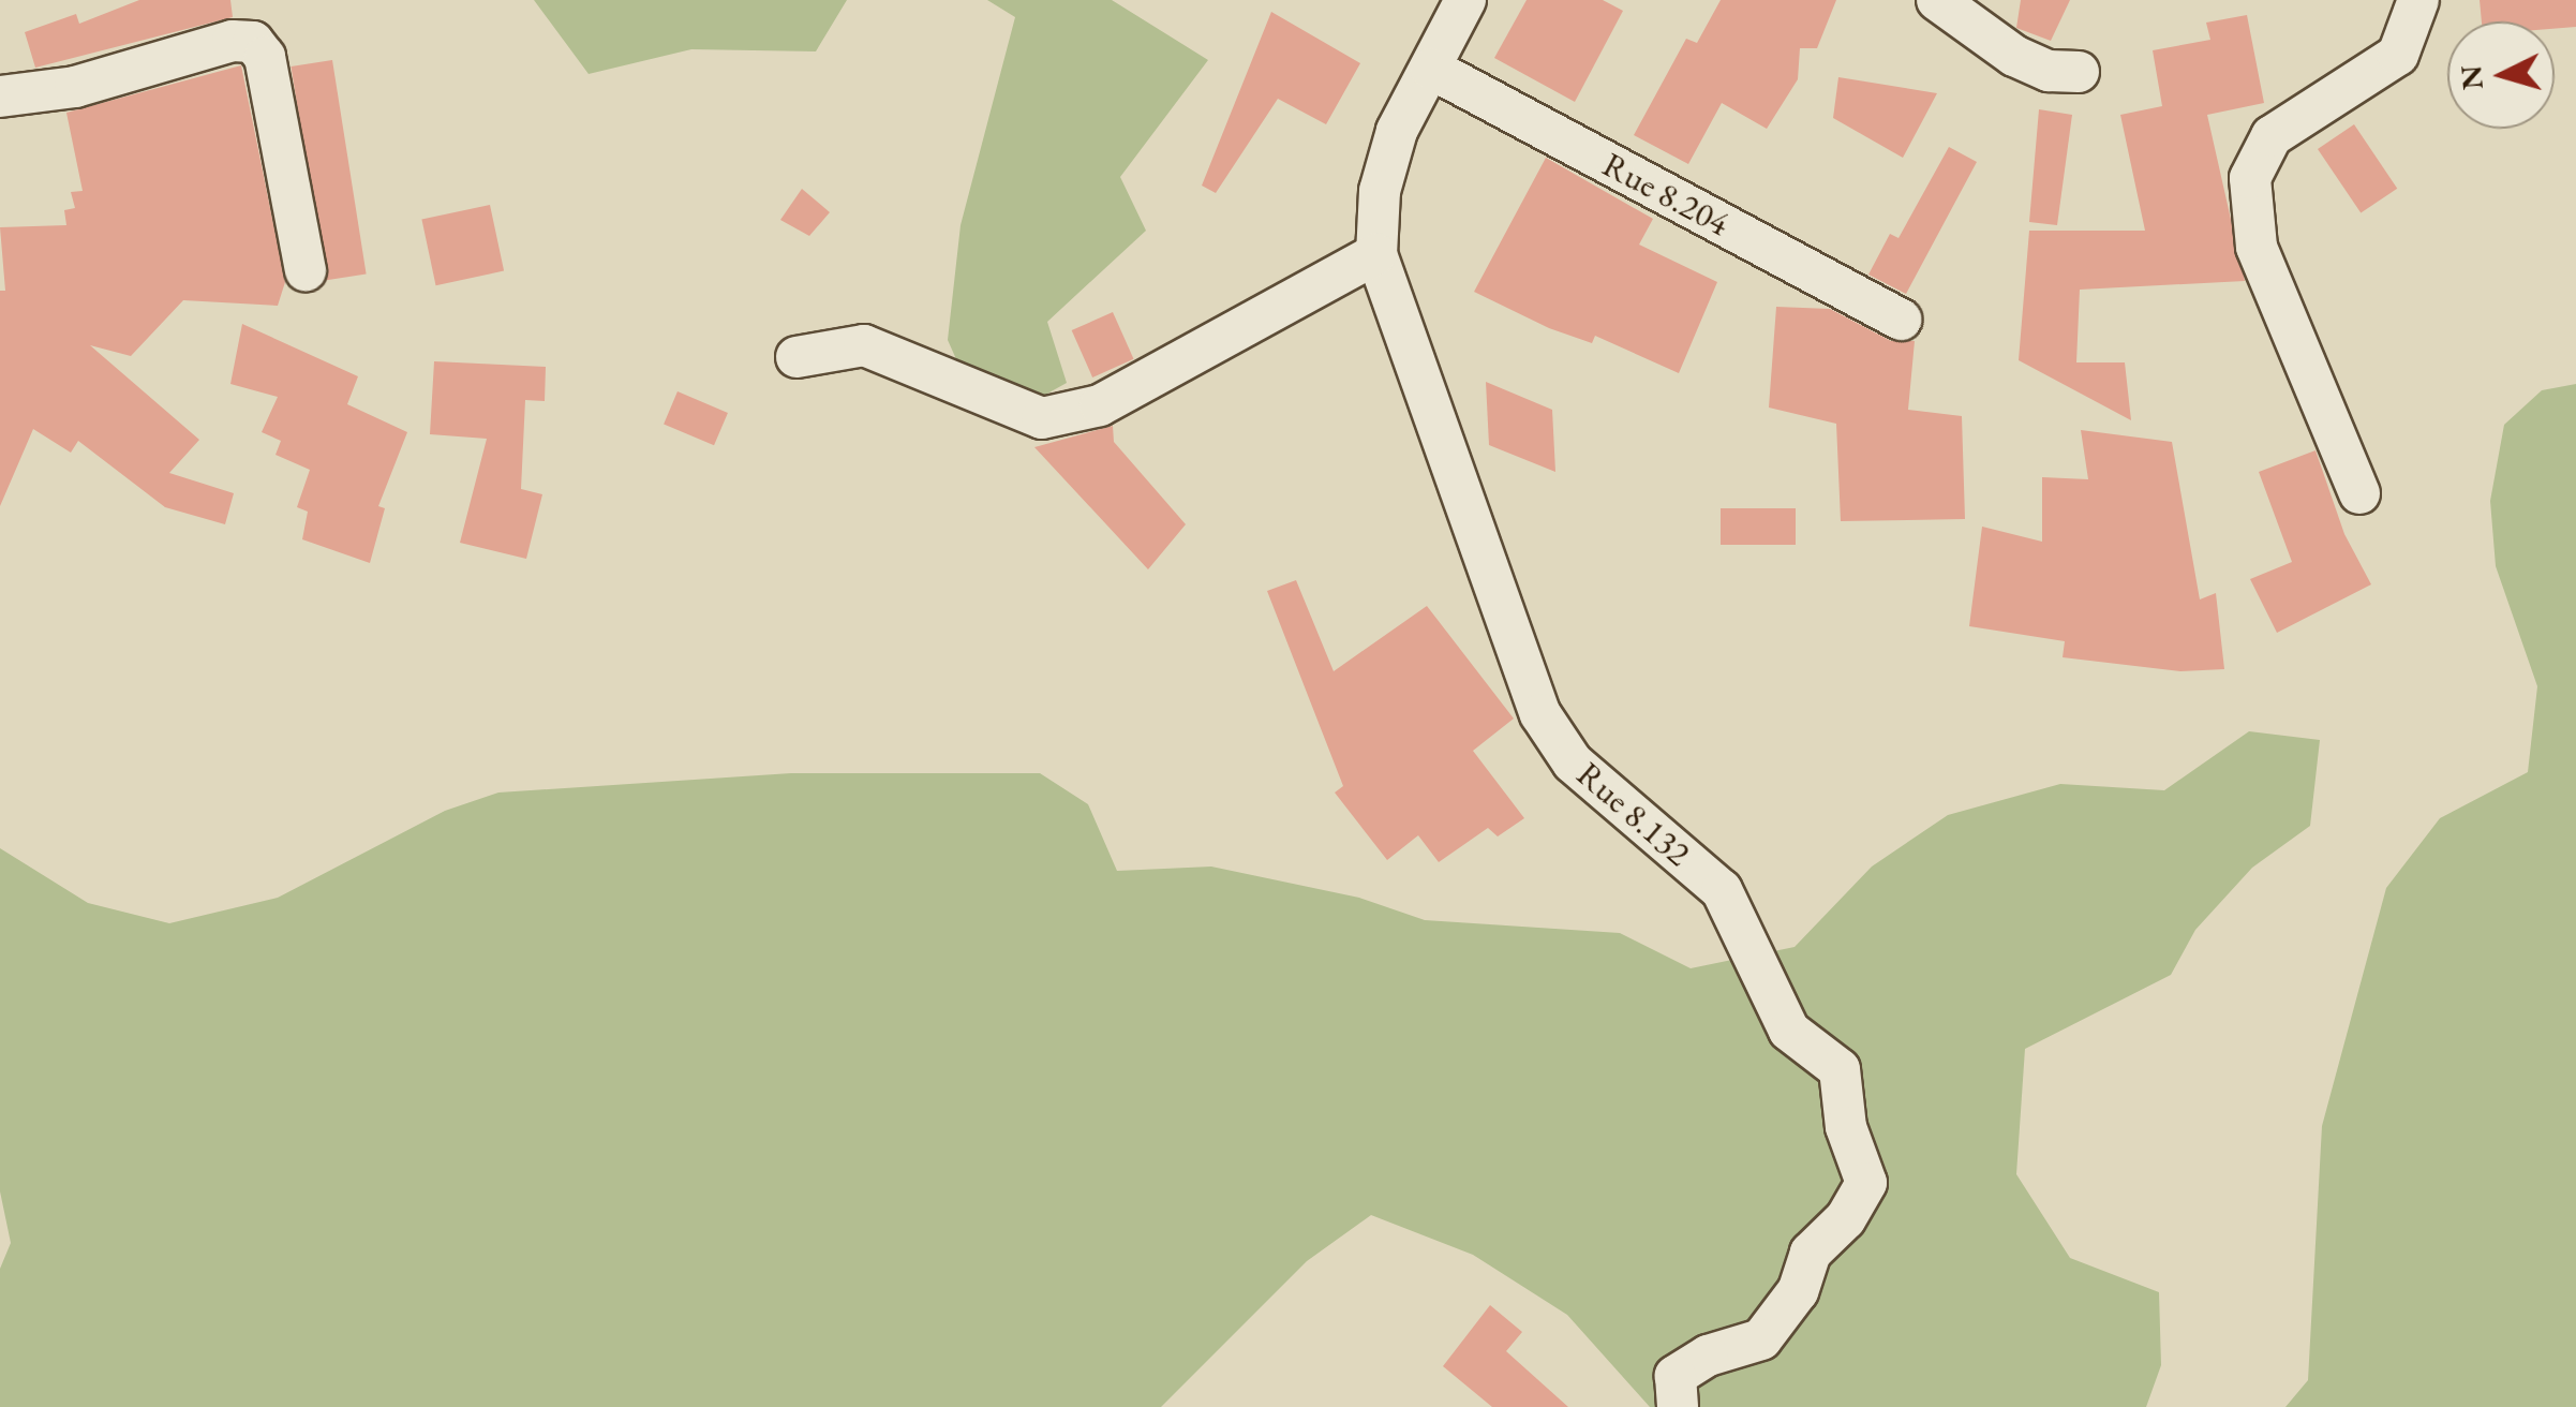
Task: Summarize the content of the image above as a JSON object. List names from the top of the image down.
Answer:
{
  "streets": {
    "street": ["Rue 8.204", "Rue 8.132"]
  },
  "crossings": [
    ["Rue 8.204", "Rue 8.132"]
  ],
  "north": "left"
}
